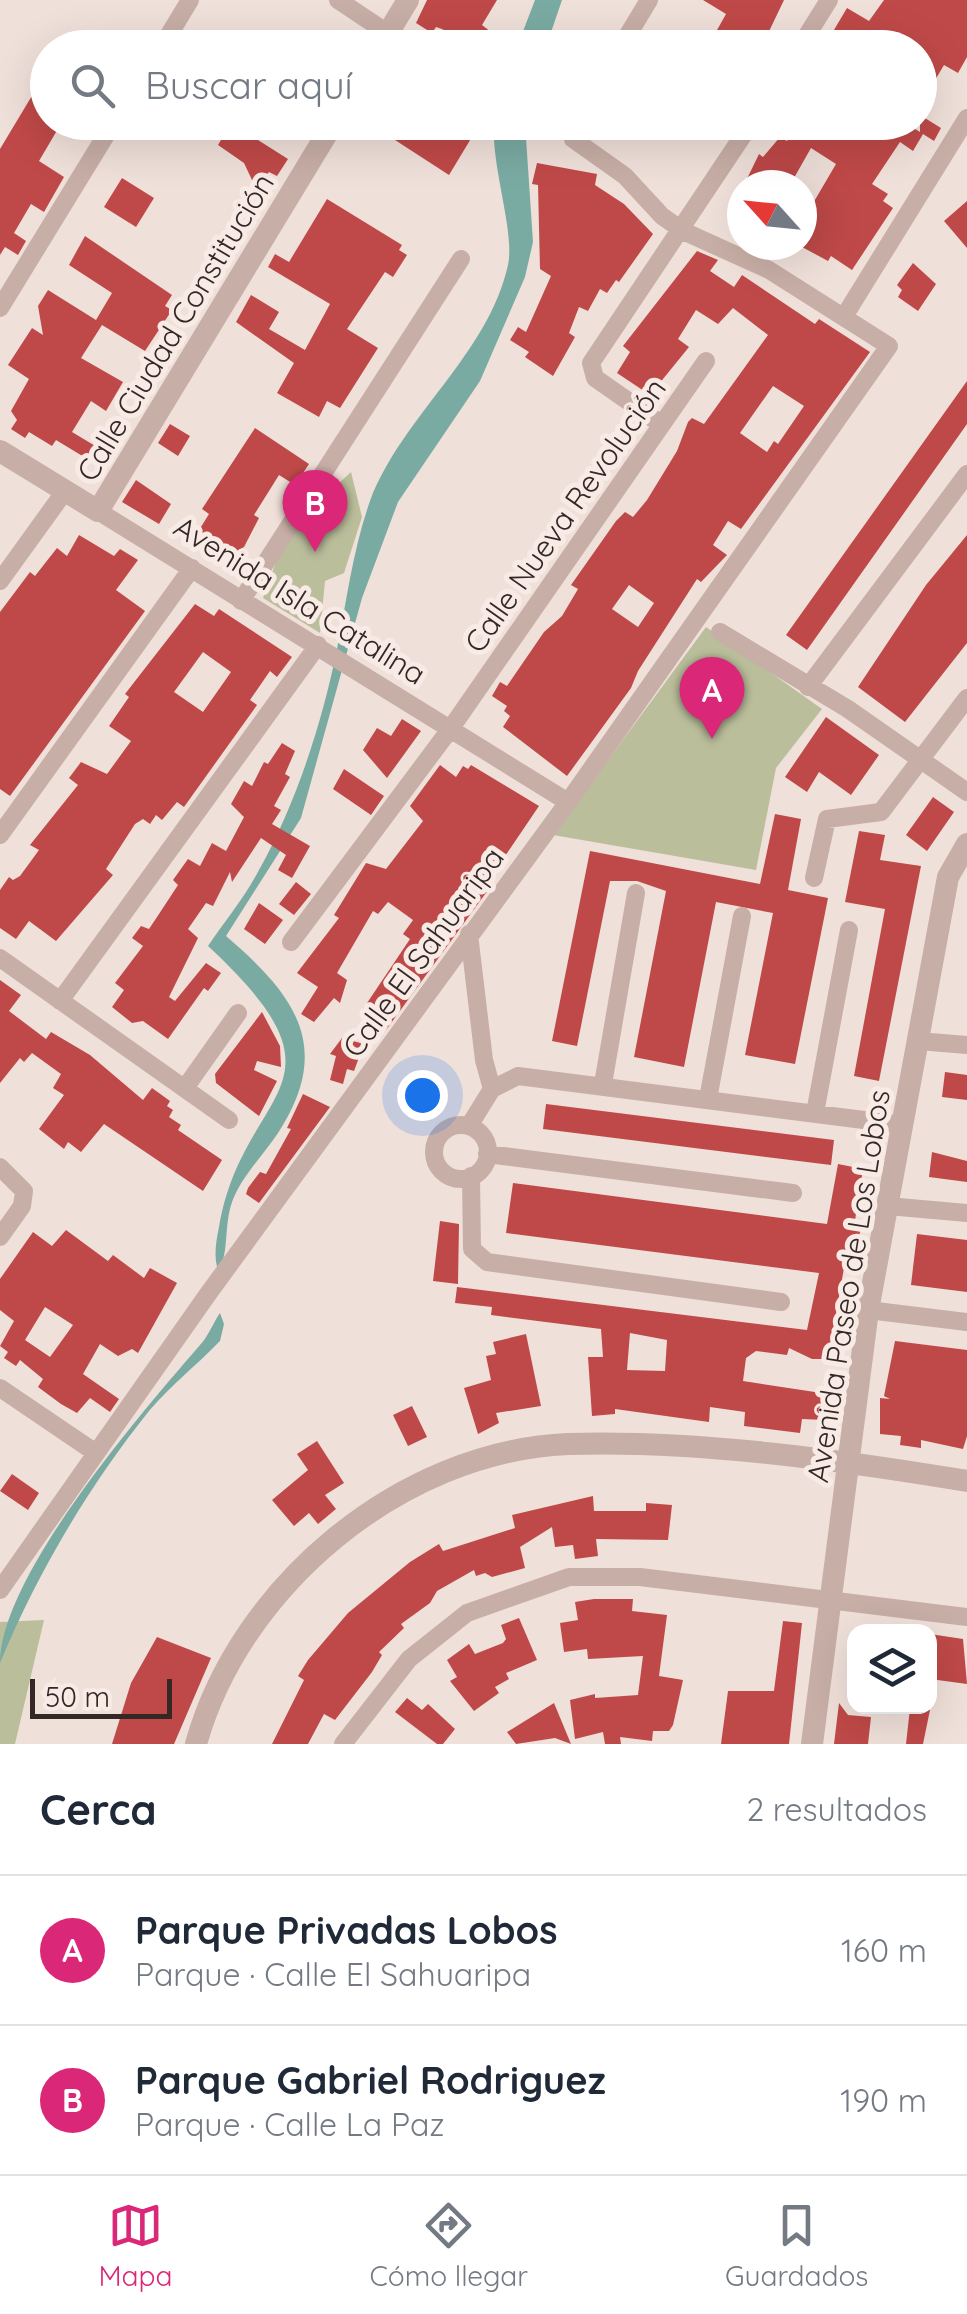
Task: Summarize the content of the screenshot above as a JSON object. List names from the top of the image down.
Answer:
{
  "streets": {
    "street": [
      "Calle Ciudad Constitución",
      "Calle Nueva Revolución",
      "Avenida Isla Catalina",
      "Calle El Sahuaripa",
      "Avenida Paseo de Los Lobos"
    ]
  },
  "crossings": [
    ["Calle Ciudad Constitución", "Avenida Isla Catalina"],
    ["Calle Nueva Revolución", "Avenida Isla Catalina"],
    ["Avenida Isla Catalina", "Calle El Sahuaripa"]
  ],
  "scale_bar": "50 m",
  "north": "top left",
  "page": {
    "search": "Buscar aquí",
    "pins": ["B", "A"],
    "scale": "50 m",
    "heading": ["Cerca", "2 resultados"],
    "list": [
      {
        "mark": "A",
        "name": "Parque Privadas Lobos",
        "note": "Parque · Calle El Sahuaripa",
        "value": "160 m"
      },
      {
        "mark": "B",
        "name": "Parque Gabriel Rodriguez",
        "note": "Parque · Calle La Paz",
        "value": "190 m"
      }
    ],
    "nav": ["Mapa", "Cómo llegar", "Guardados"]
  }
}
